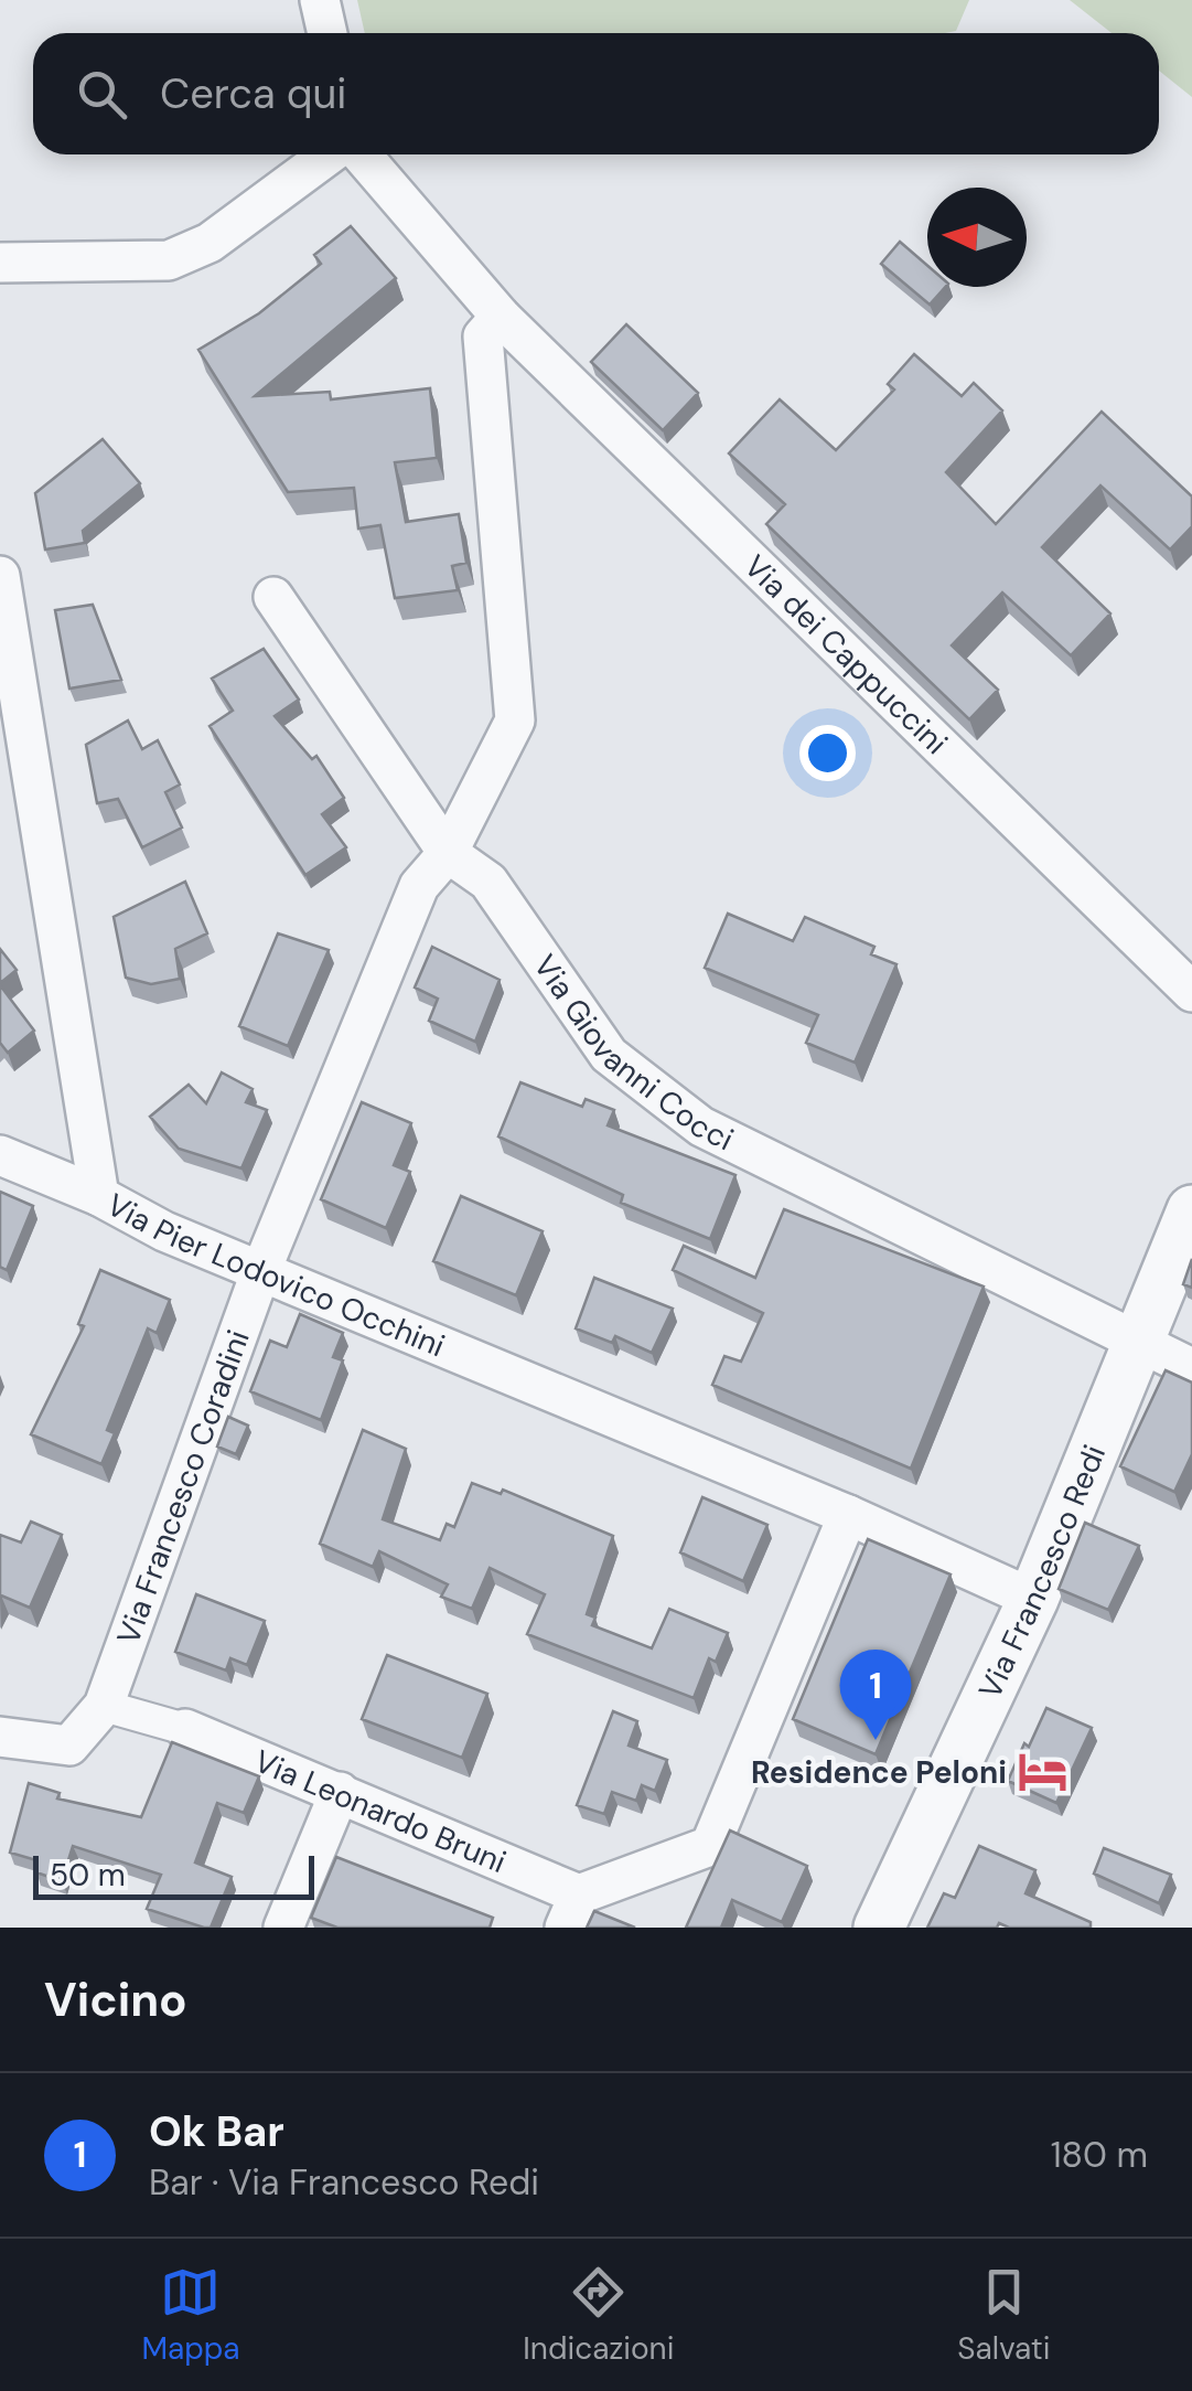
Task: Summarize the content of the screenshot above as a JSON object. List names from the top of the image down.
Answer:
{
  "streets": {
    "street": [
      "Via dei Cappuccini",
      "Via Giovanni Cocci",
      "Via Pier Lodovico Occhini",
      "Via Francesco Coradini",
      "Via Francesco Redi",
      "Via Leonardo Bruni"
    ]
  },
  "crossings": [
    ["Via Giovanni Cocci", "Via Francesco Coradini"],
    ["Via Giovanni Cocci", "Via Francesco Redi"],
    ["Via Pier Lodovico Occhini", "Via Francesco Coradini"],
    ["Via Pier Lodovico Occhini", "Via Francesco Redi"]
  ],
  "places": {
    "hotel": ["Residence Peloni"]
  },
  "scale_bar": "50 m",
  "north": "left",
  "page": {
    "search": "Cerca qui",
    "pins": "1",
    "scale": "50 m",
    "heading": "Vicino",
    "list": [
      {
        "mark": "1",
        "name": "Ok Bar",
        "note": "Bar · Via Francesco Redi",
        "value": "180 m"
      }
    ],
    "nav": ["Mappa", "Indicazioni", "Salvati"]
  }
}
